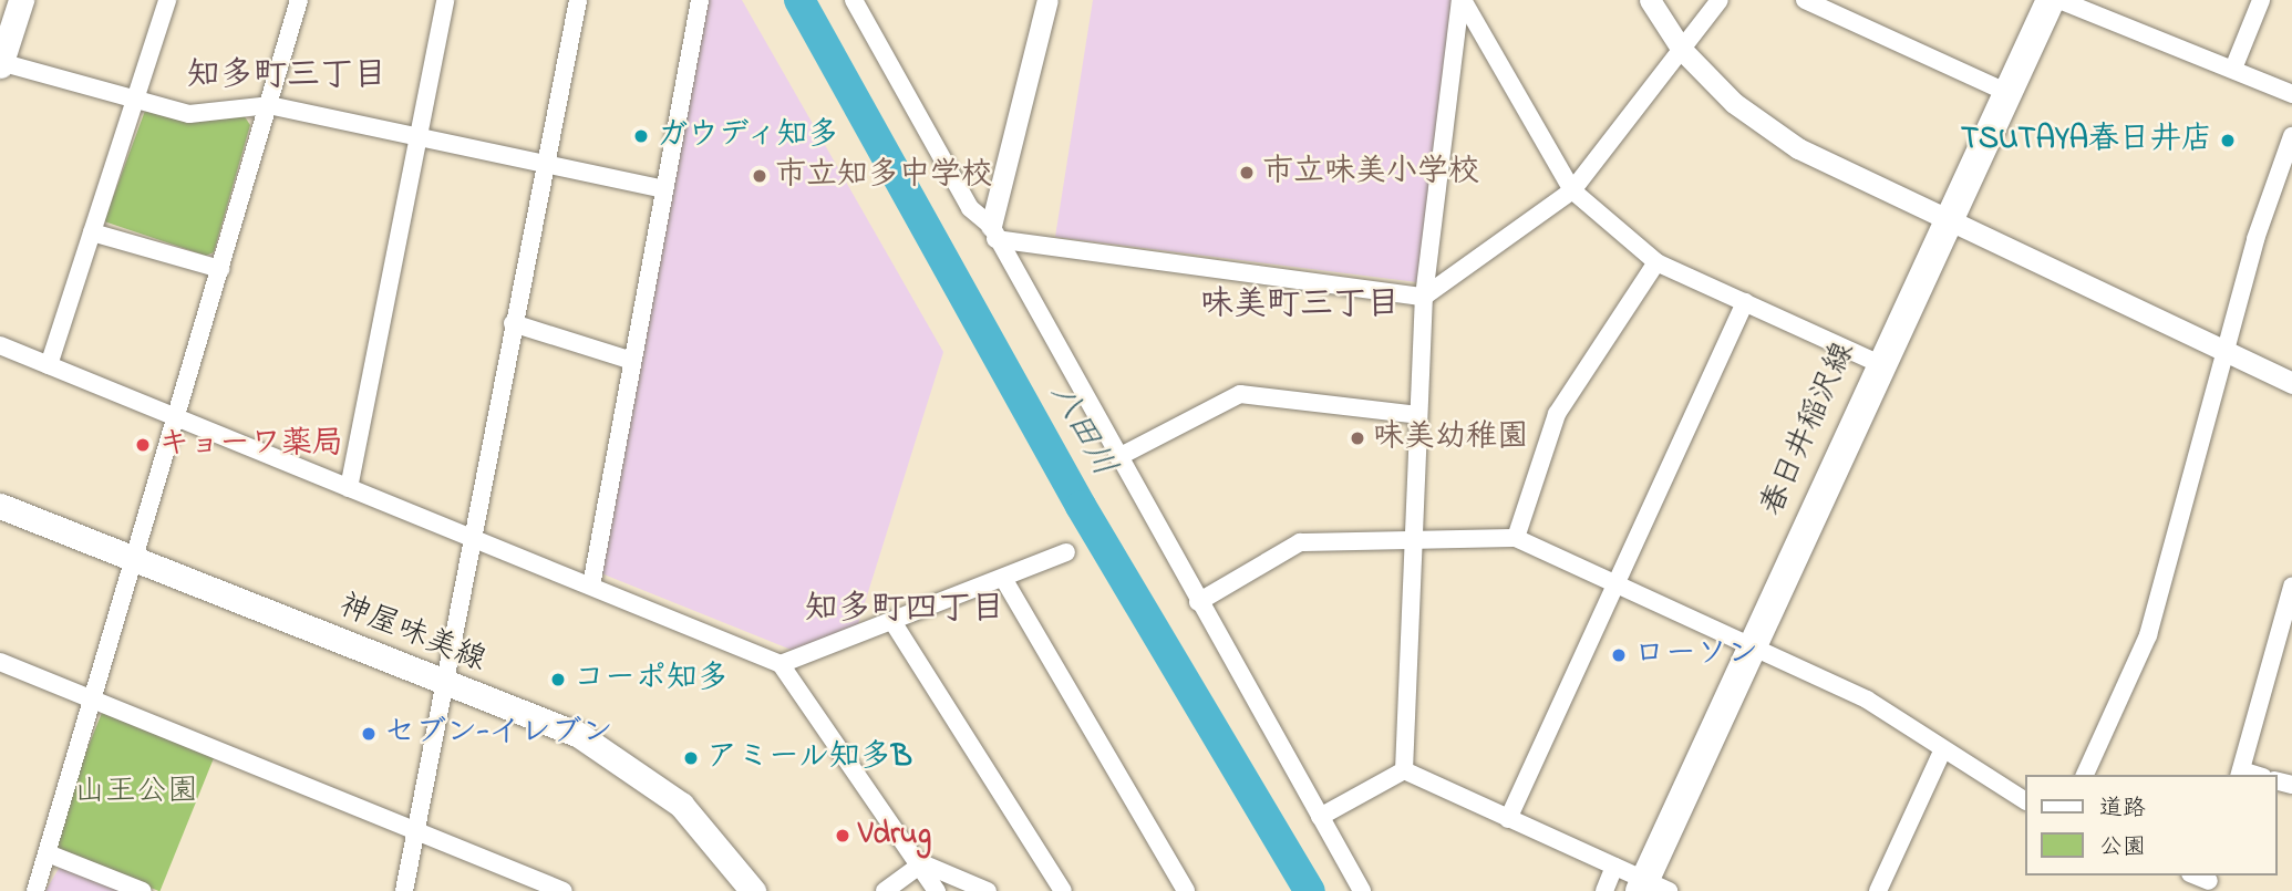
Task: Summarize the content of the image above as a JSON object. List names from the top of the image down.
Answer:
{
  "streets": {
    "main road": ["春日井稲沢線", "神屋味美線"]
  },
  "districts": ["知多町三丁目", "味美町三丁目", "知多町四丁目"],
  "water": ["八田川"],
  "parks": ["山王公園"],
  "places": [
    "ガウディ知多",
    "TSUTAYA春日井店",
    "市立味美小学校",
    "市立知多中学校",
    "味美幼稚園",
    "キョーワ薬局",
    "ローソン",
    "コーポ知多",
    "セブン-イレブン",
    "アミール知多B",
    "Vdrug"
  ],
  "legend": ["道路", "公園"]
}
